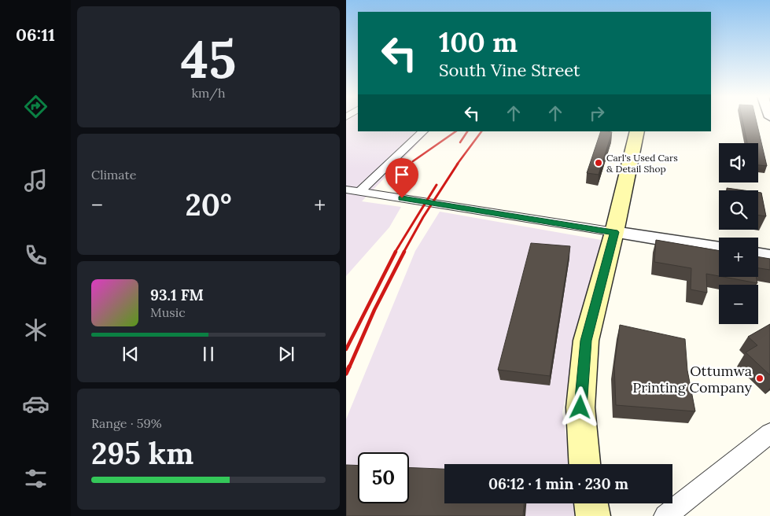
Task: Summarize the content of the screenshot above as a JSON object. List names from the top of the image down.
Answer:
{
  "places": ["Carl's Used Cars & Detail Shop", "Ottumwa Printing Company"],
  "page": {
    "tabs": "06:11",
    "tile": [
      ["45", "km/h"],
      "Climate",
      ["Range · 59%", "295 km"]
    ],
    "turn": ["100 m", "South Vine Street"],
    "map_buttons": ["+", "−"],
    "heat": ["−", "20°", "+"],
    "song": ["93.1 FM", "Music"],
    "limit": "50",
    "trip": "06:12 · 1 min · 230 m"
  }
}
